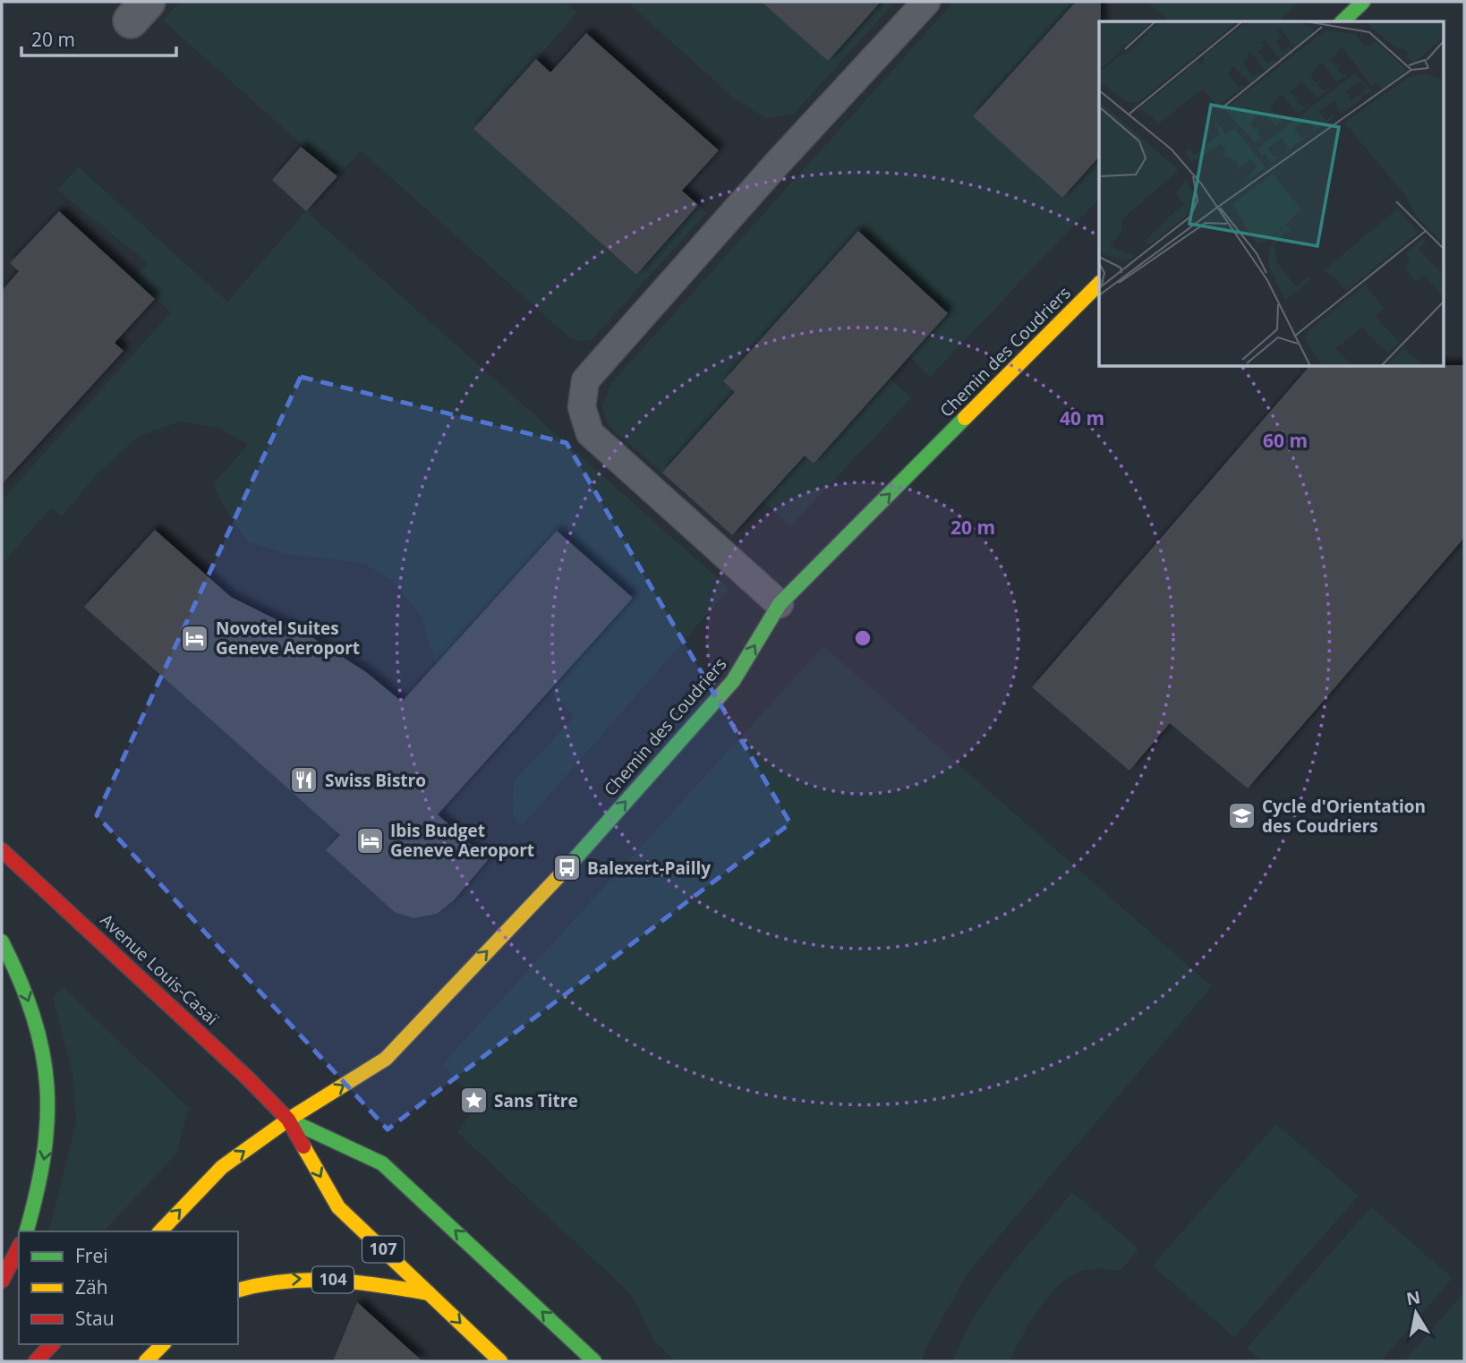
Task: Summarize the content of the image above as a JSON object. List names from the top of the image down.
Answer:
{
  "streets": {
    "main road": [
      "Chemin des Coudriers",
      "Avenue Louis-Casaï",
      "107",
      "104"
    ]
  },
  "crossings": [
    ["Chemin des Coudriers", "Avenue Louis-Casaï"],
    ["Avenue Louis-Casaï", "104"]
  ],
  "one_way": ["Chemin des Coudriers"],
  "places": {
    "hotel": ["Novotel Suites Geneve Aeroport", "Ibis Budget Geneve Aeroport"],
    "restaurant": ["Swiss Bistro"],
    "school or university": ["Cycle d'Orientation des Coudriers"],
    "bus stop": ["Balexert-Pailly"],
    "place": ["Sans Titre"]
  },
  "legend": ["Frei", "Zäh", "Stau"],
  "scale_bar": "20 m",
  "north": "top",
  "rings": ["40 m", "60 m", "20 m"]
}
